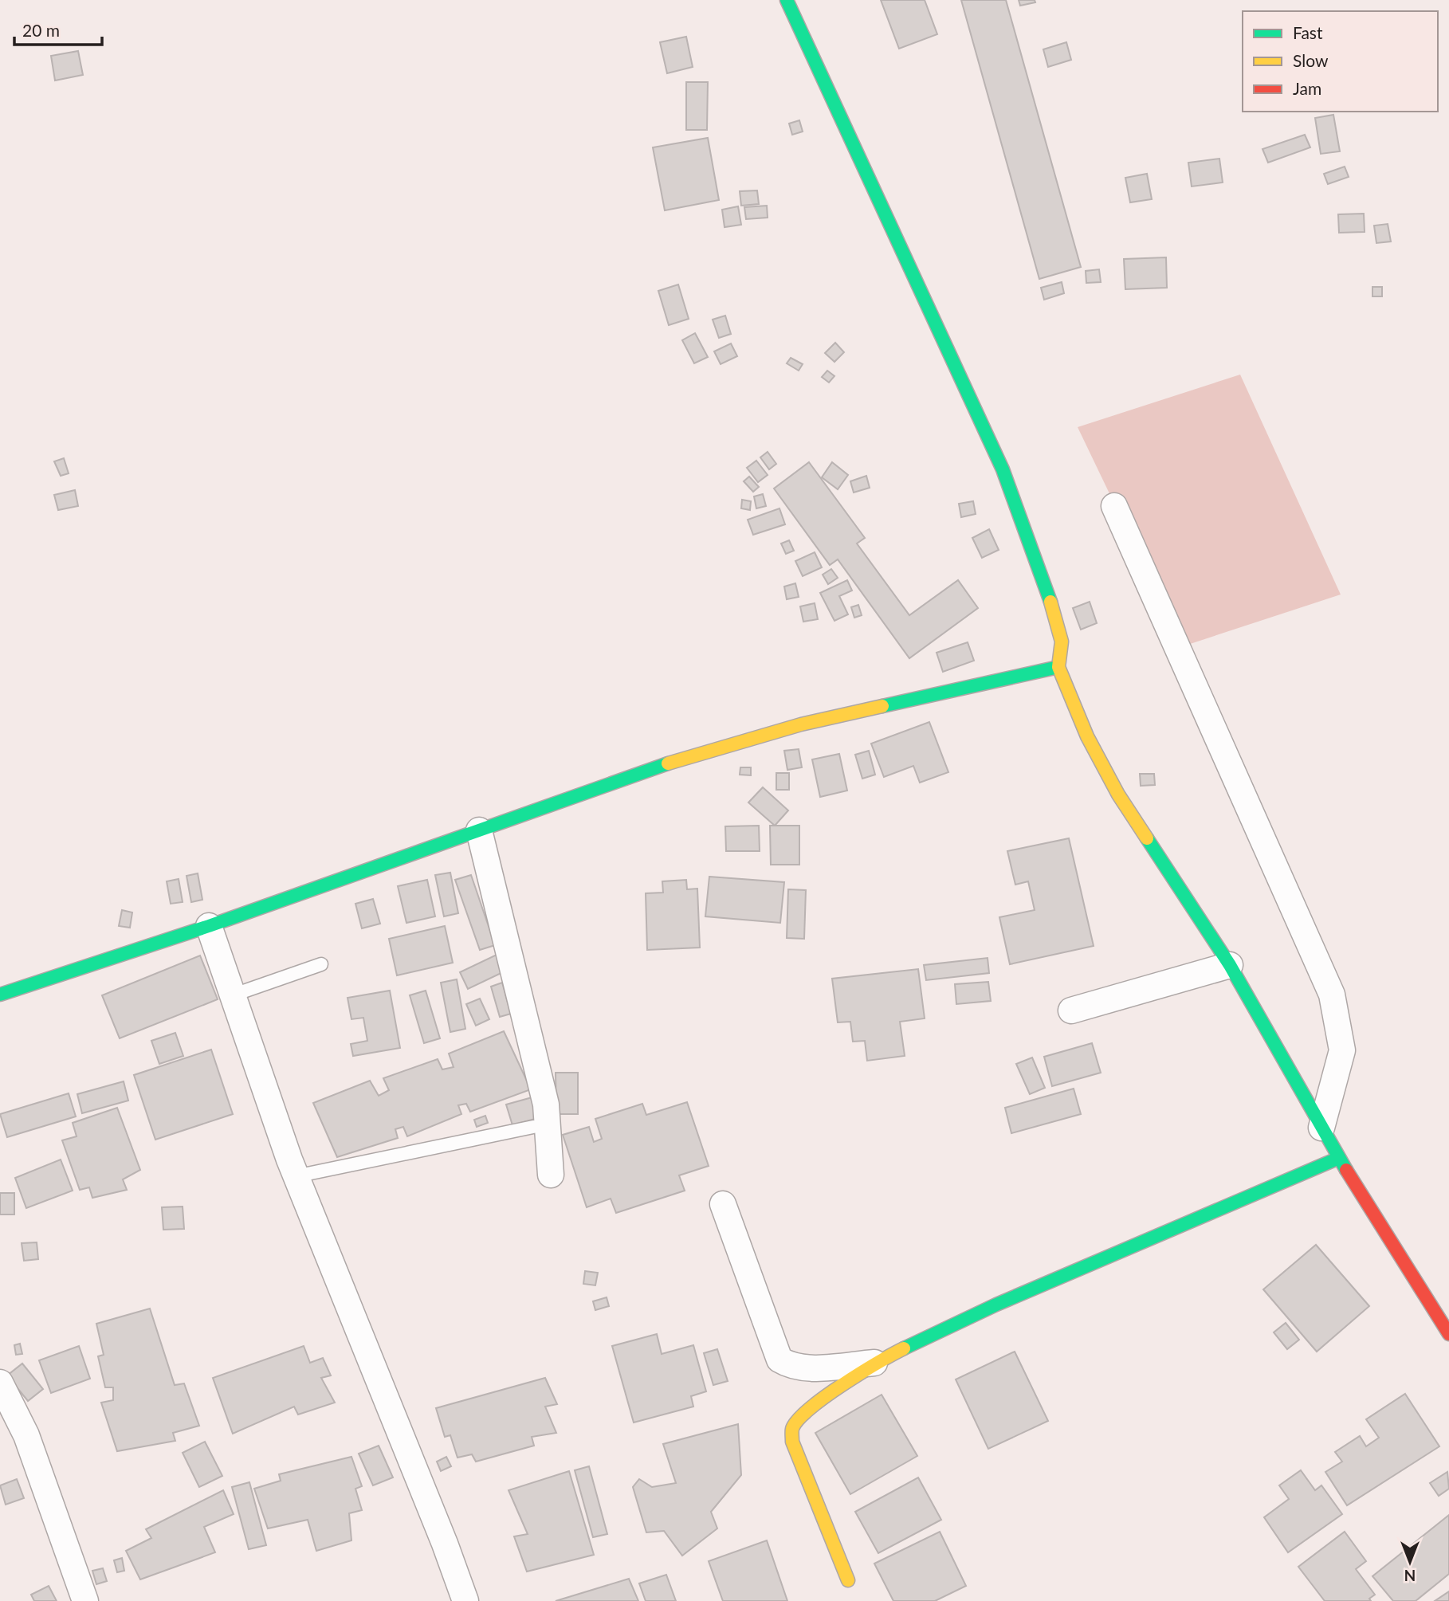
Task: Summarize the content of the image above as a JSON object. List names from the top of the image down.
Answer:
{
  "legend": ["Fast", "Slow", "Jam"],
  "scale_bar": "20 m",
  "north": "bottom"
}
